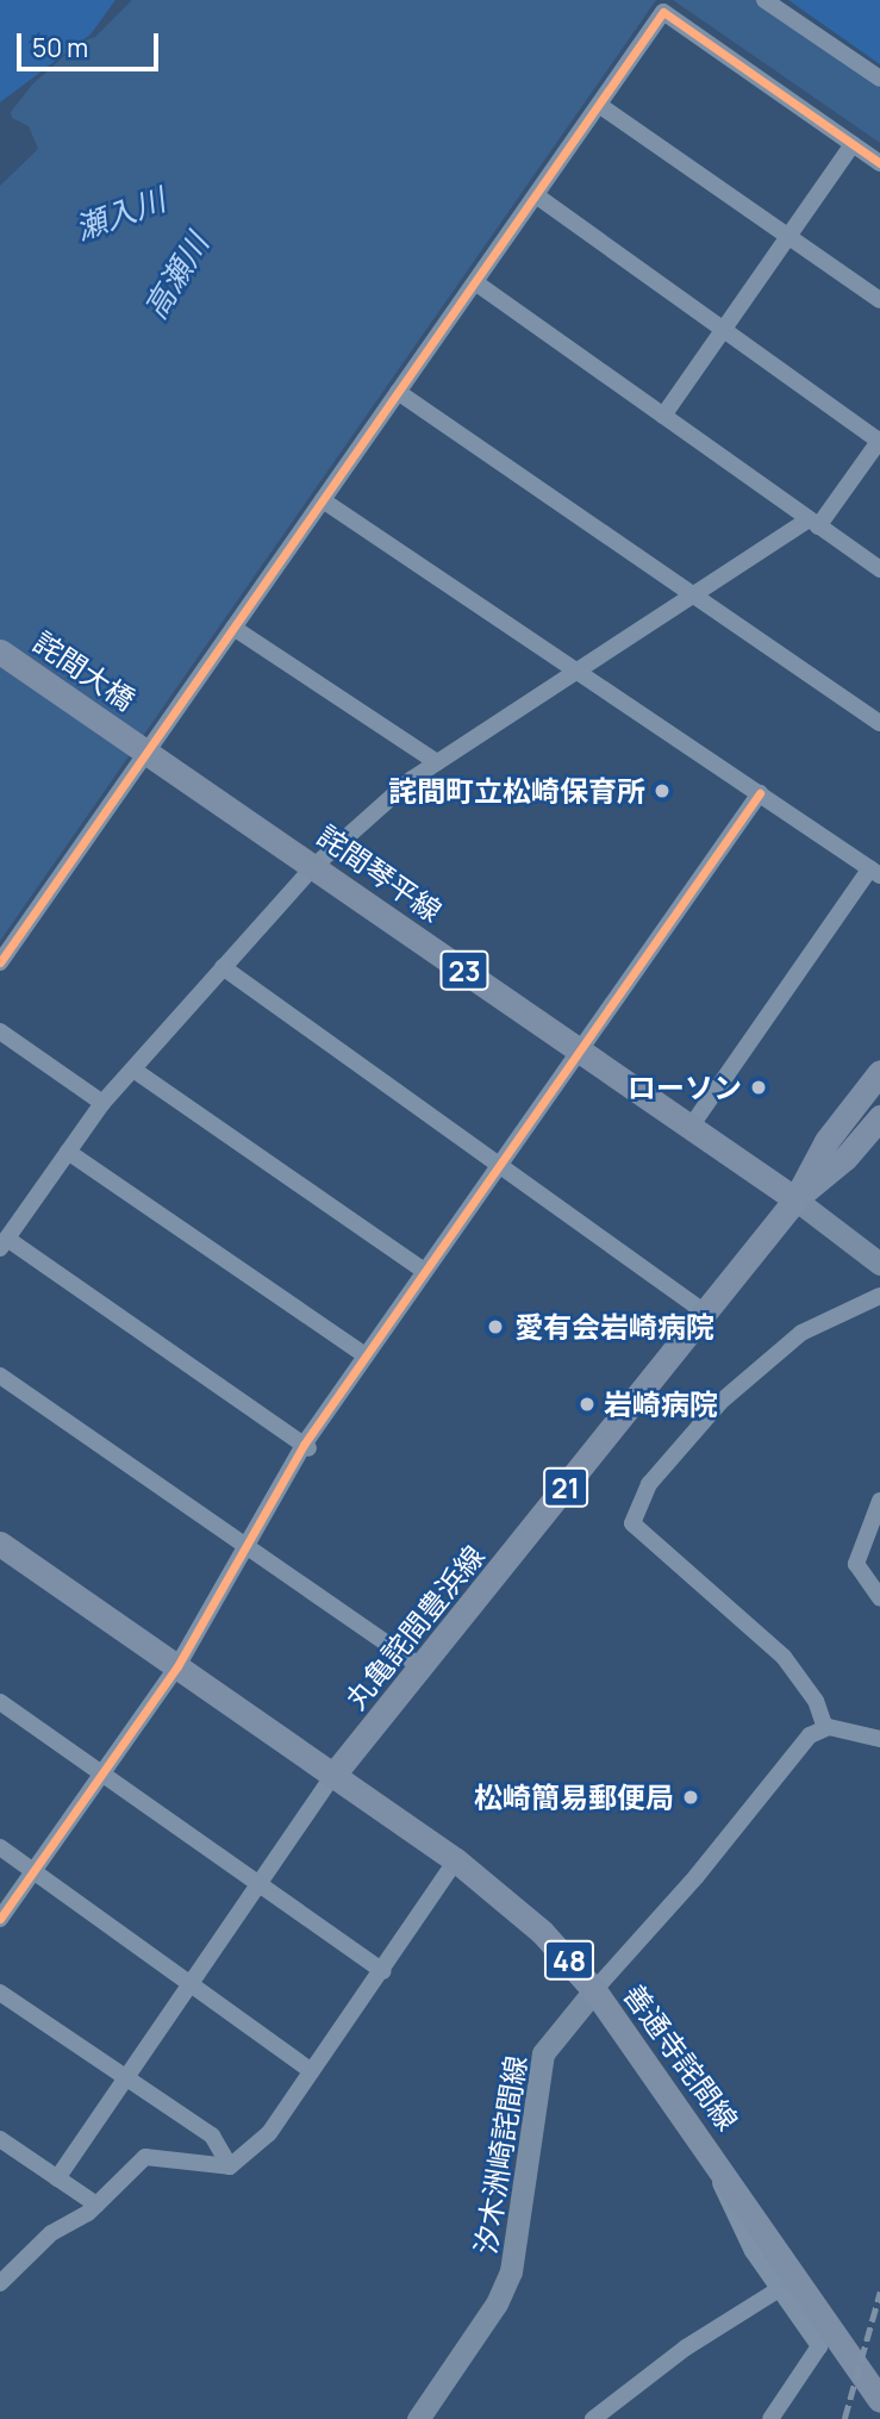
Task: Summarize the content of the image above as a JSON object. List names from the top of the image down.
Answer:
{
  "streets": {
    "main road": [
      "詫間大橋",
      "詫間琴平線",
      "23",
      "21",
      "丸亀詫間豊浜線",
      "48",
      "善通寺詫間線",
      "汐木洲崎詫間線"
    ]
  },
  "crossings": [
    ["詫間大橋", "詫間琴平線"],
    ["詫間琴平線", "丸亀詫間豊浜線"],
    ["丸亀詫間豊浜線", "善通寺詫間線"],
    ["善通寺詫間線", "汐木洲崎詫間線"]
  ],
  "water": ["瀬入川", "高瀬川"],
  "places": [
    "詫間町立松崎保育所",
    "ローソン",
    "愛有会岩崎病院",
    "岩崎病院",
    "松崎簡易郵便局"
  ],
  "scale_bar": "50 m"
}
